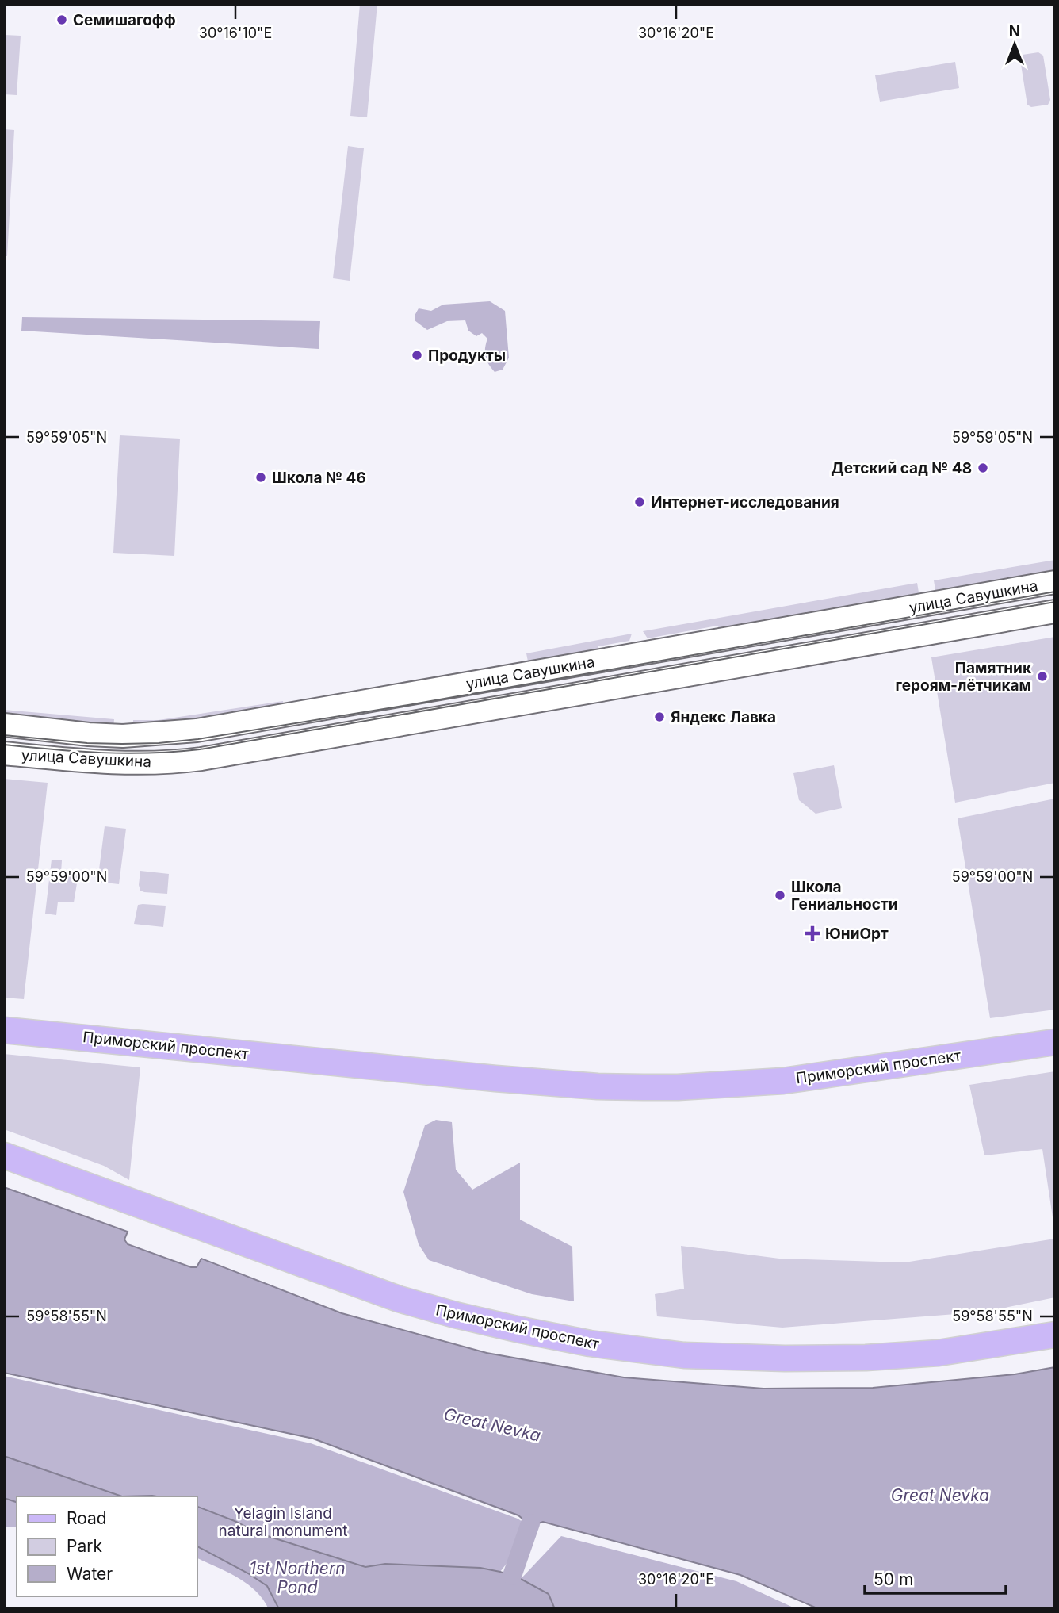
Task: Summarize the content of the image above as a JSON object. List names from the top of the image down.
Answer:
{
  "streets": {
    "main road": ["улица Савушкина", "Приморский проспект"]
  },
  "water": ["Great Nevka", "1st Northern Pond"],
  "parks": ["Yelagin Island natural monument"],
  "places": {
    "other": [
      "Семишагофф",
      "Продукты",
      "Детский сад № 48",
      "Школа № 46",
      "Интернет-исследования",
      "Памятник героям-лётчикам",
      "Яндекс Лавка",
      "Школа Гениальности"
    ],
    "health": ["ЮниОрт"]
  },
  "legend": ["Road", "Park", "Water"],
  "scale_bar": "50 m",
  "north": "top",
  "coordinates": [
    "30°16'10\"E",
    "30°16'20\"E",
    "59°59'05\"N",
    "59°59'00\"N",
    "59°58'55\"N"
  ]
}
